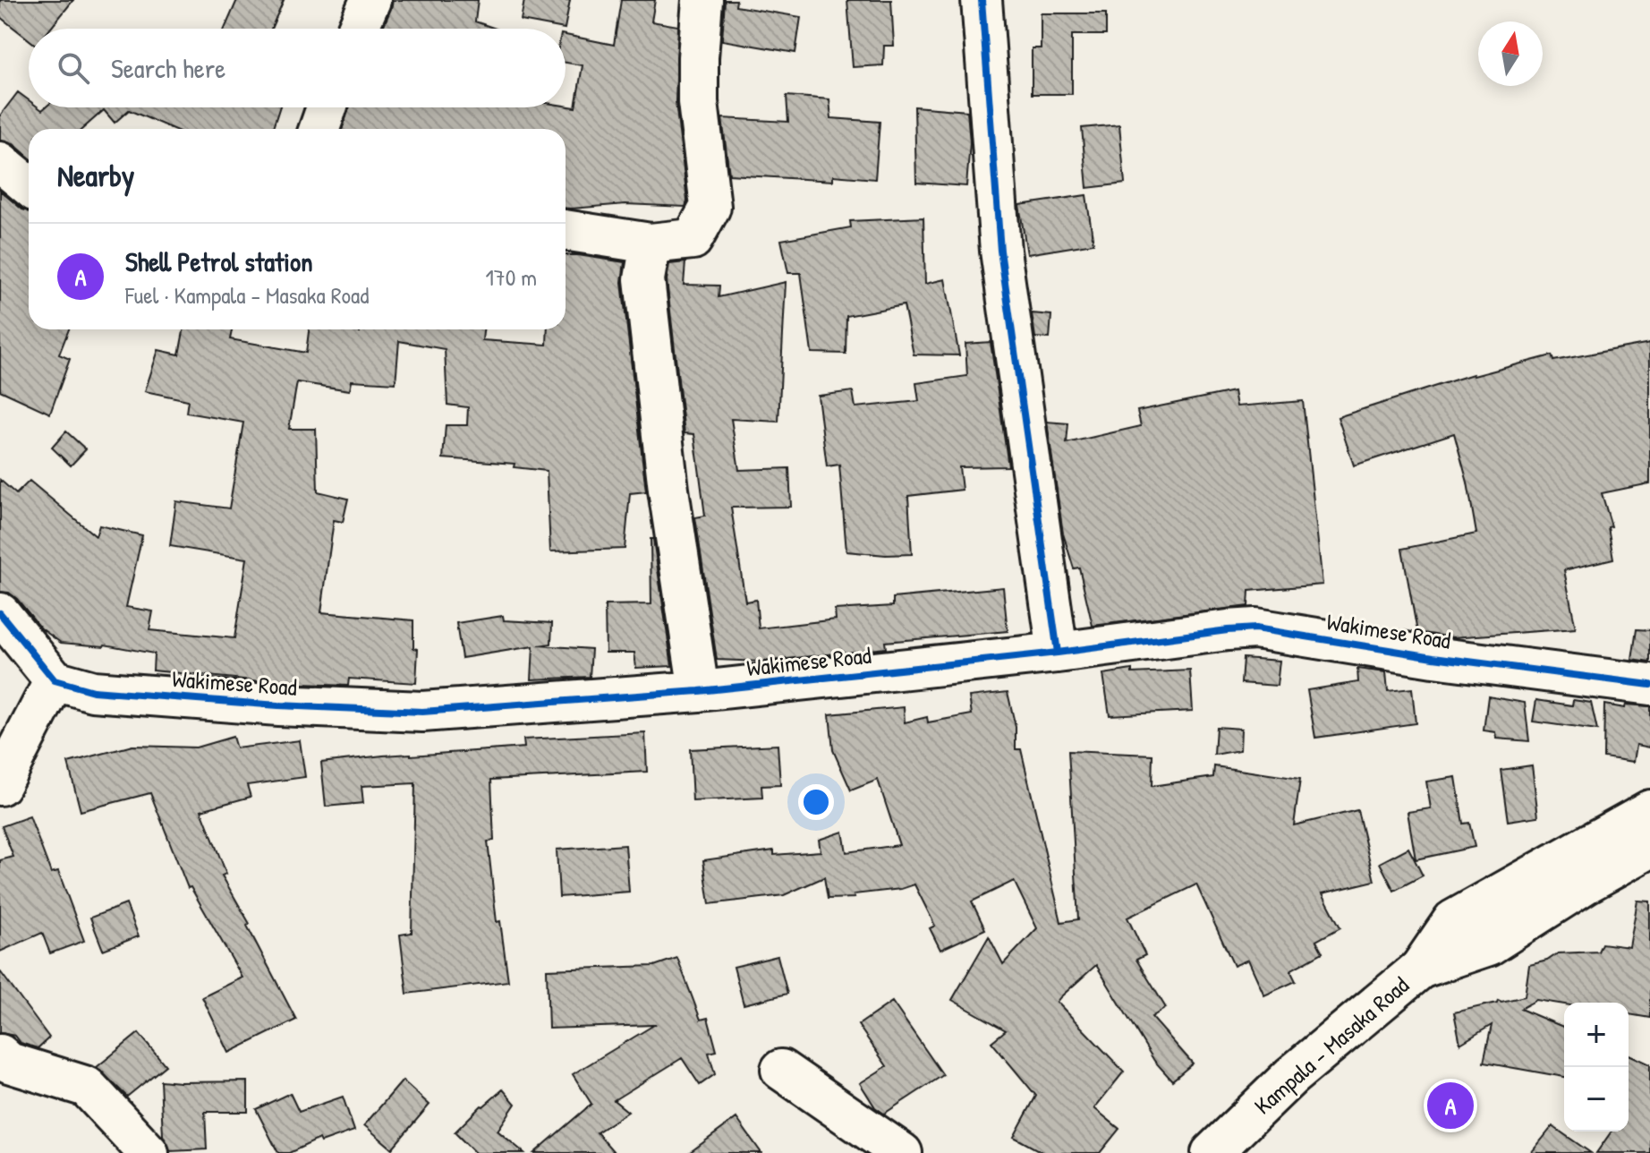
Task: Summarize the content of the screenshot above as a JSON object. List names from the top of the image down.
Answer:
{
  "streets": {
    "main road": ["Wakimese Road", "Kampala - Masaka Road"]
  },
  "north": "top",
  "page": {
    "search": "Search here",
    "heading": "Nearby",
    "list": [
      {
        "mark": "A",
        "name": "Shell Petrol station",
        "note": "Fuel · Kampala - Masaka Road",
        "value": "170 m"
      }
    ],
    "map_buttons": ["+", "−"],
    "pins": "A"
  }
}
